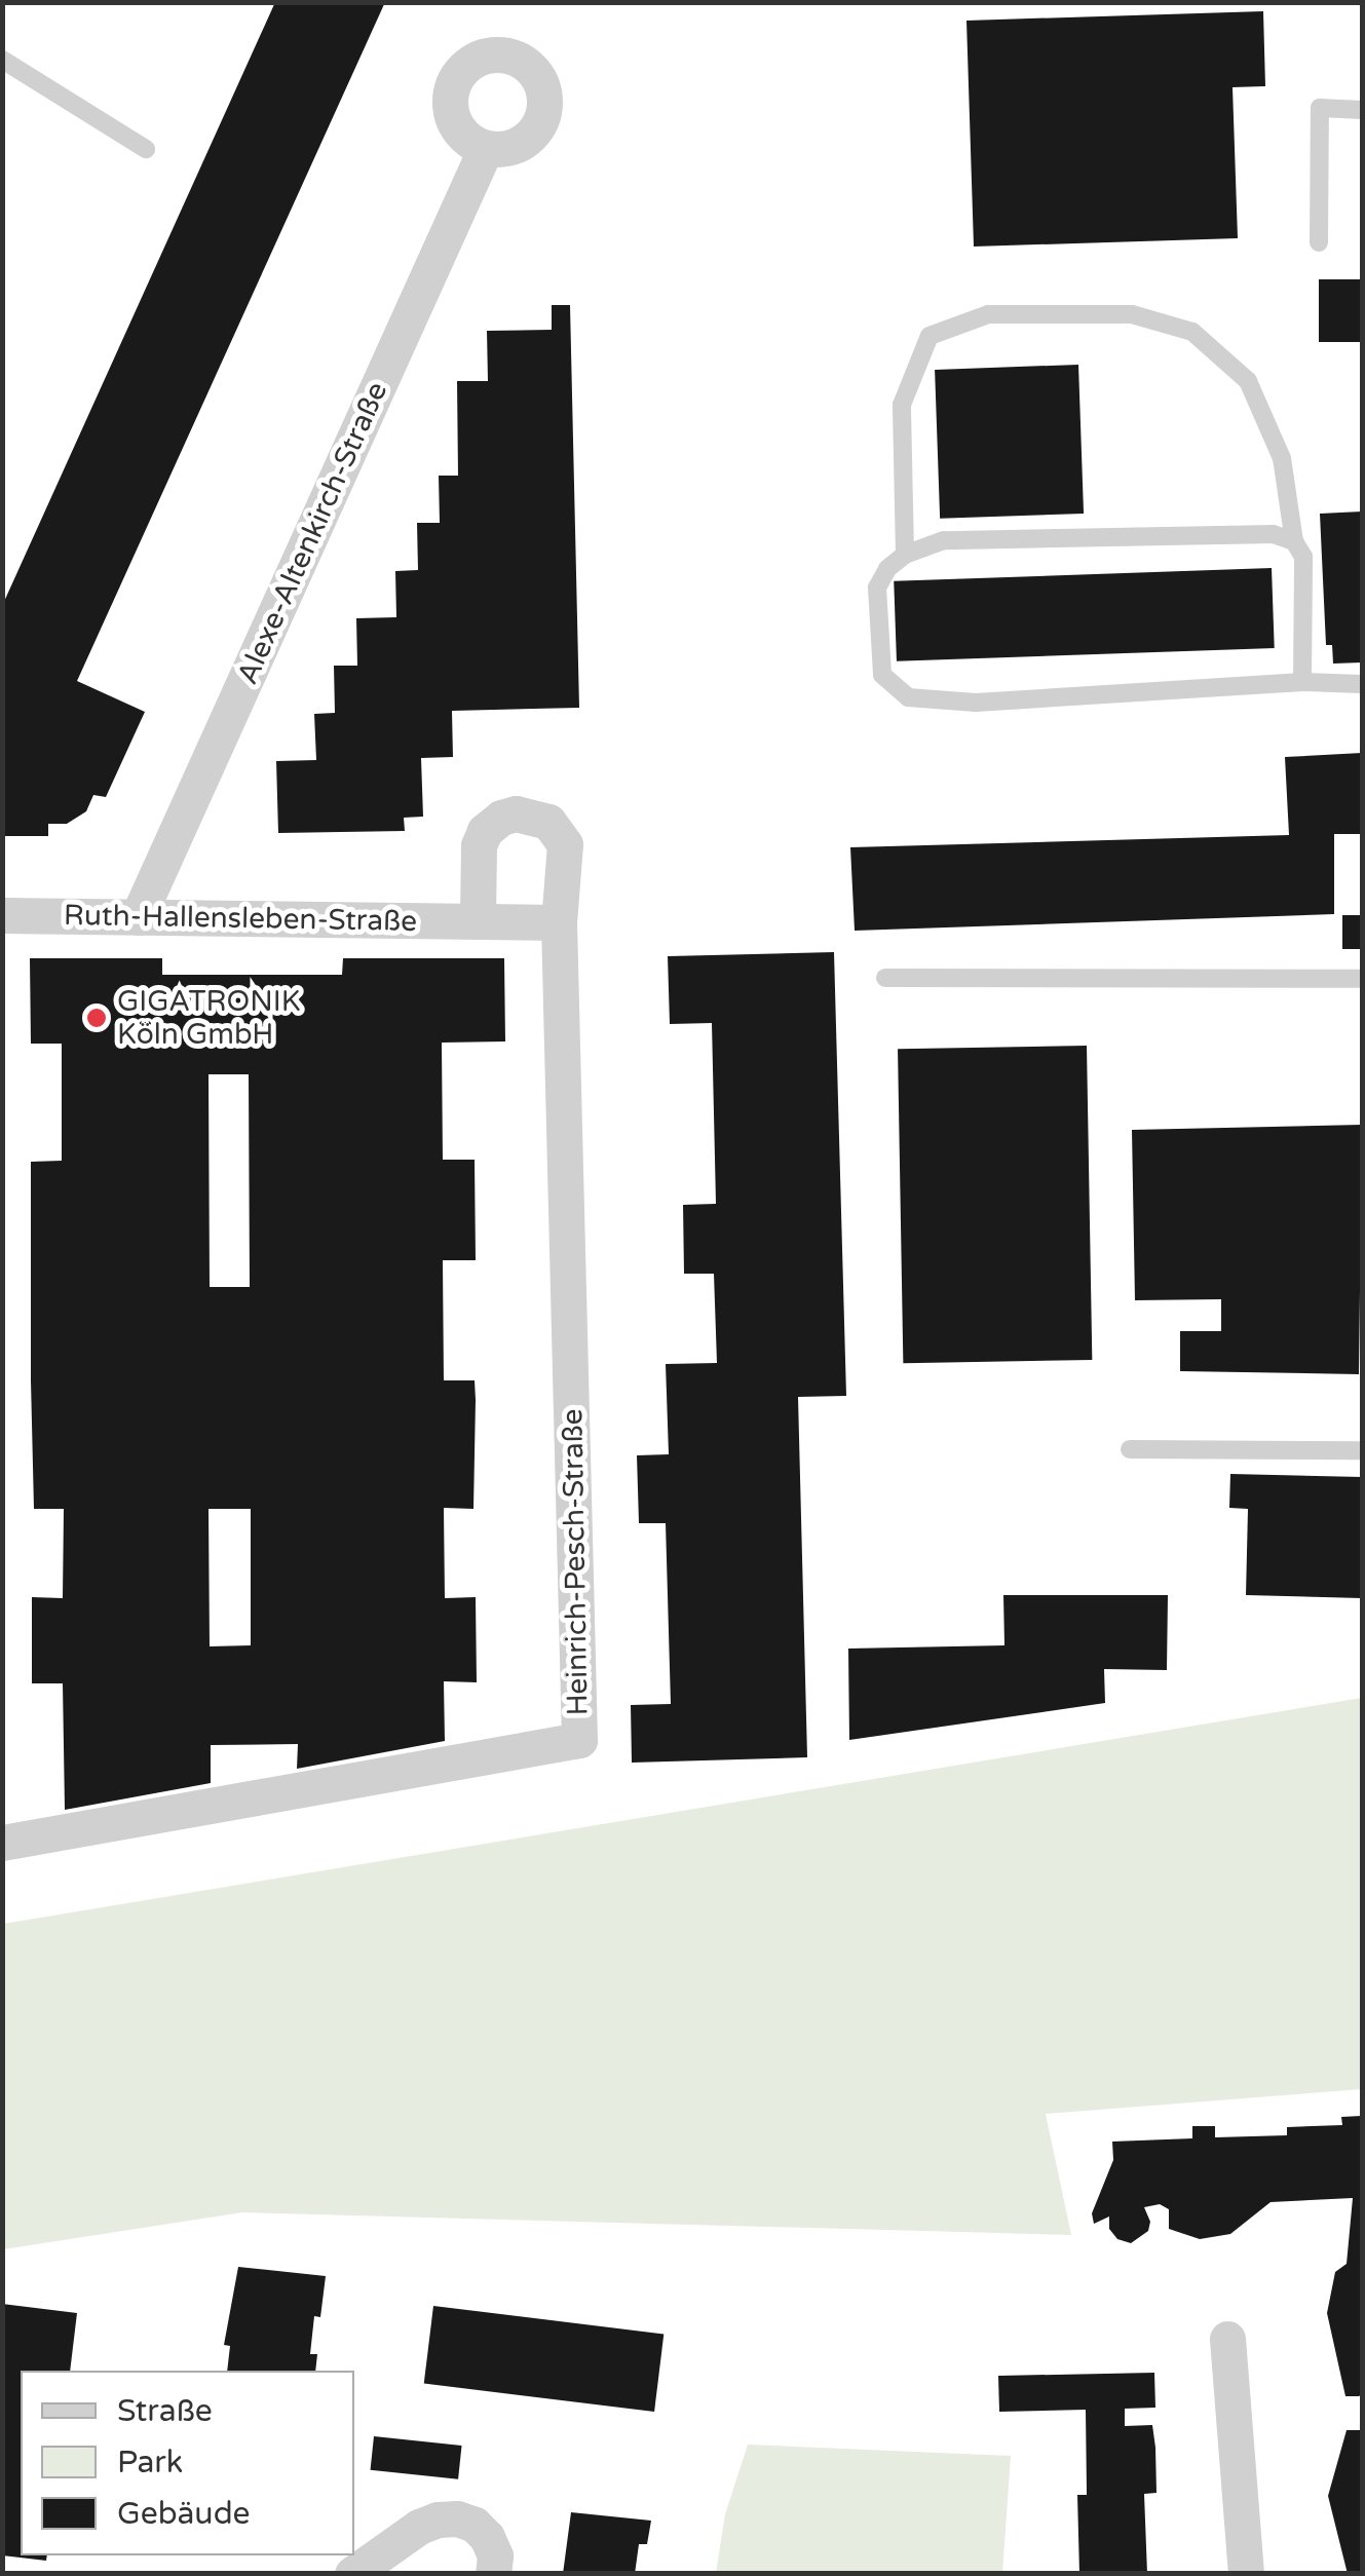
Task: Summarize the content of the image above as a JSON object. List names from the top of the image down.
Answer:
{
  "streets": {
    "street": ["Alexe-Altenkirch-Straße", "Ruth-Hallensleben-Straße", "Heinrich-Pesch-Straße"]
  },
  "crossings": [
    ["Alexe-Altenkirch-Straße", "Ruth-Hallensleben-Straße"],
    ["Ruth-Hallensleben-Straße", "Heinrich-Pesch-Straße"]
  ],
  "places": ["GIGATRONIK Köln GmbH"],
  "legend": ["Straße", "Park", "Gebäude"]
}
